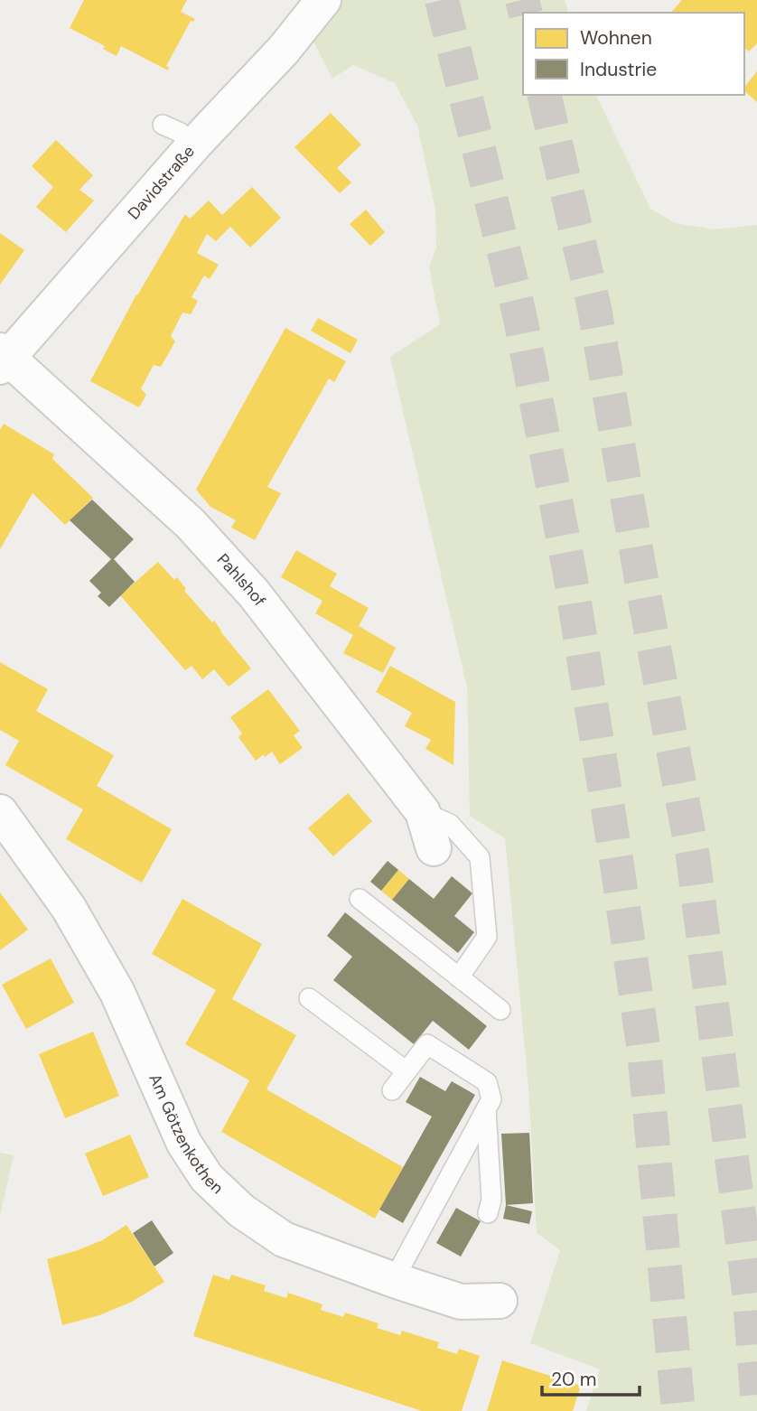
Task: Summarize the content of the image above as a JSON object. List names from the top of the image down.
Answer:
{
  "streets": {
    "street": ["Davidstraße", "Pahlshof", "Am Götzenkothen"]
  },
  "crossings": [
    ["Davidstraße", "Pahlshof"]
  ],
  "legend": ["Wohnen", "Industrie"],
  "scale_bar": "20 m"
}
